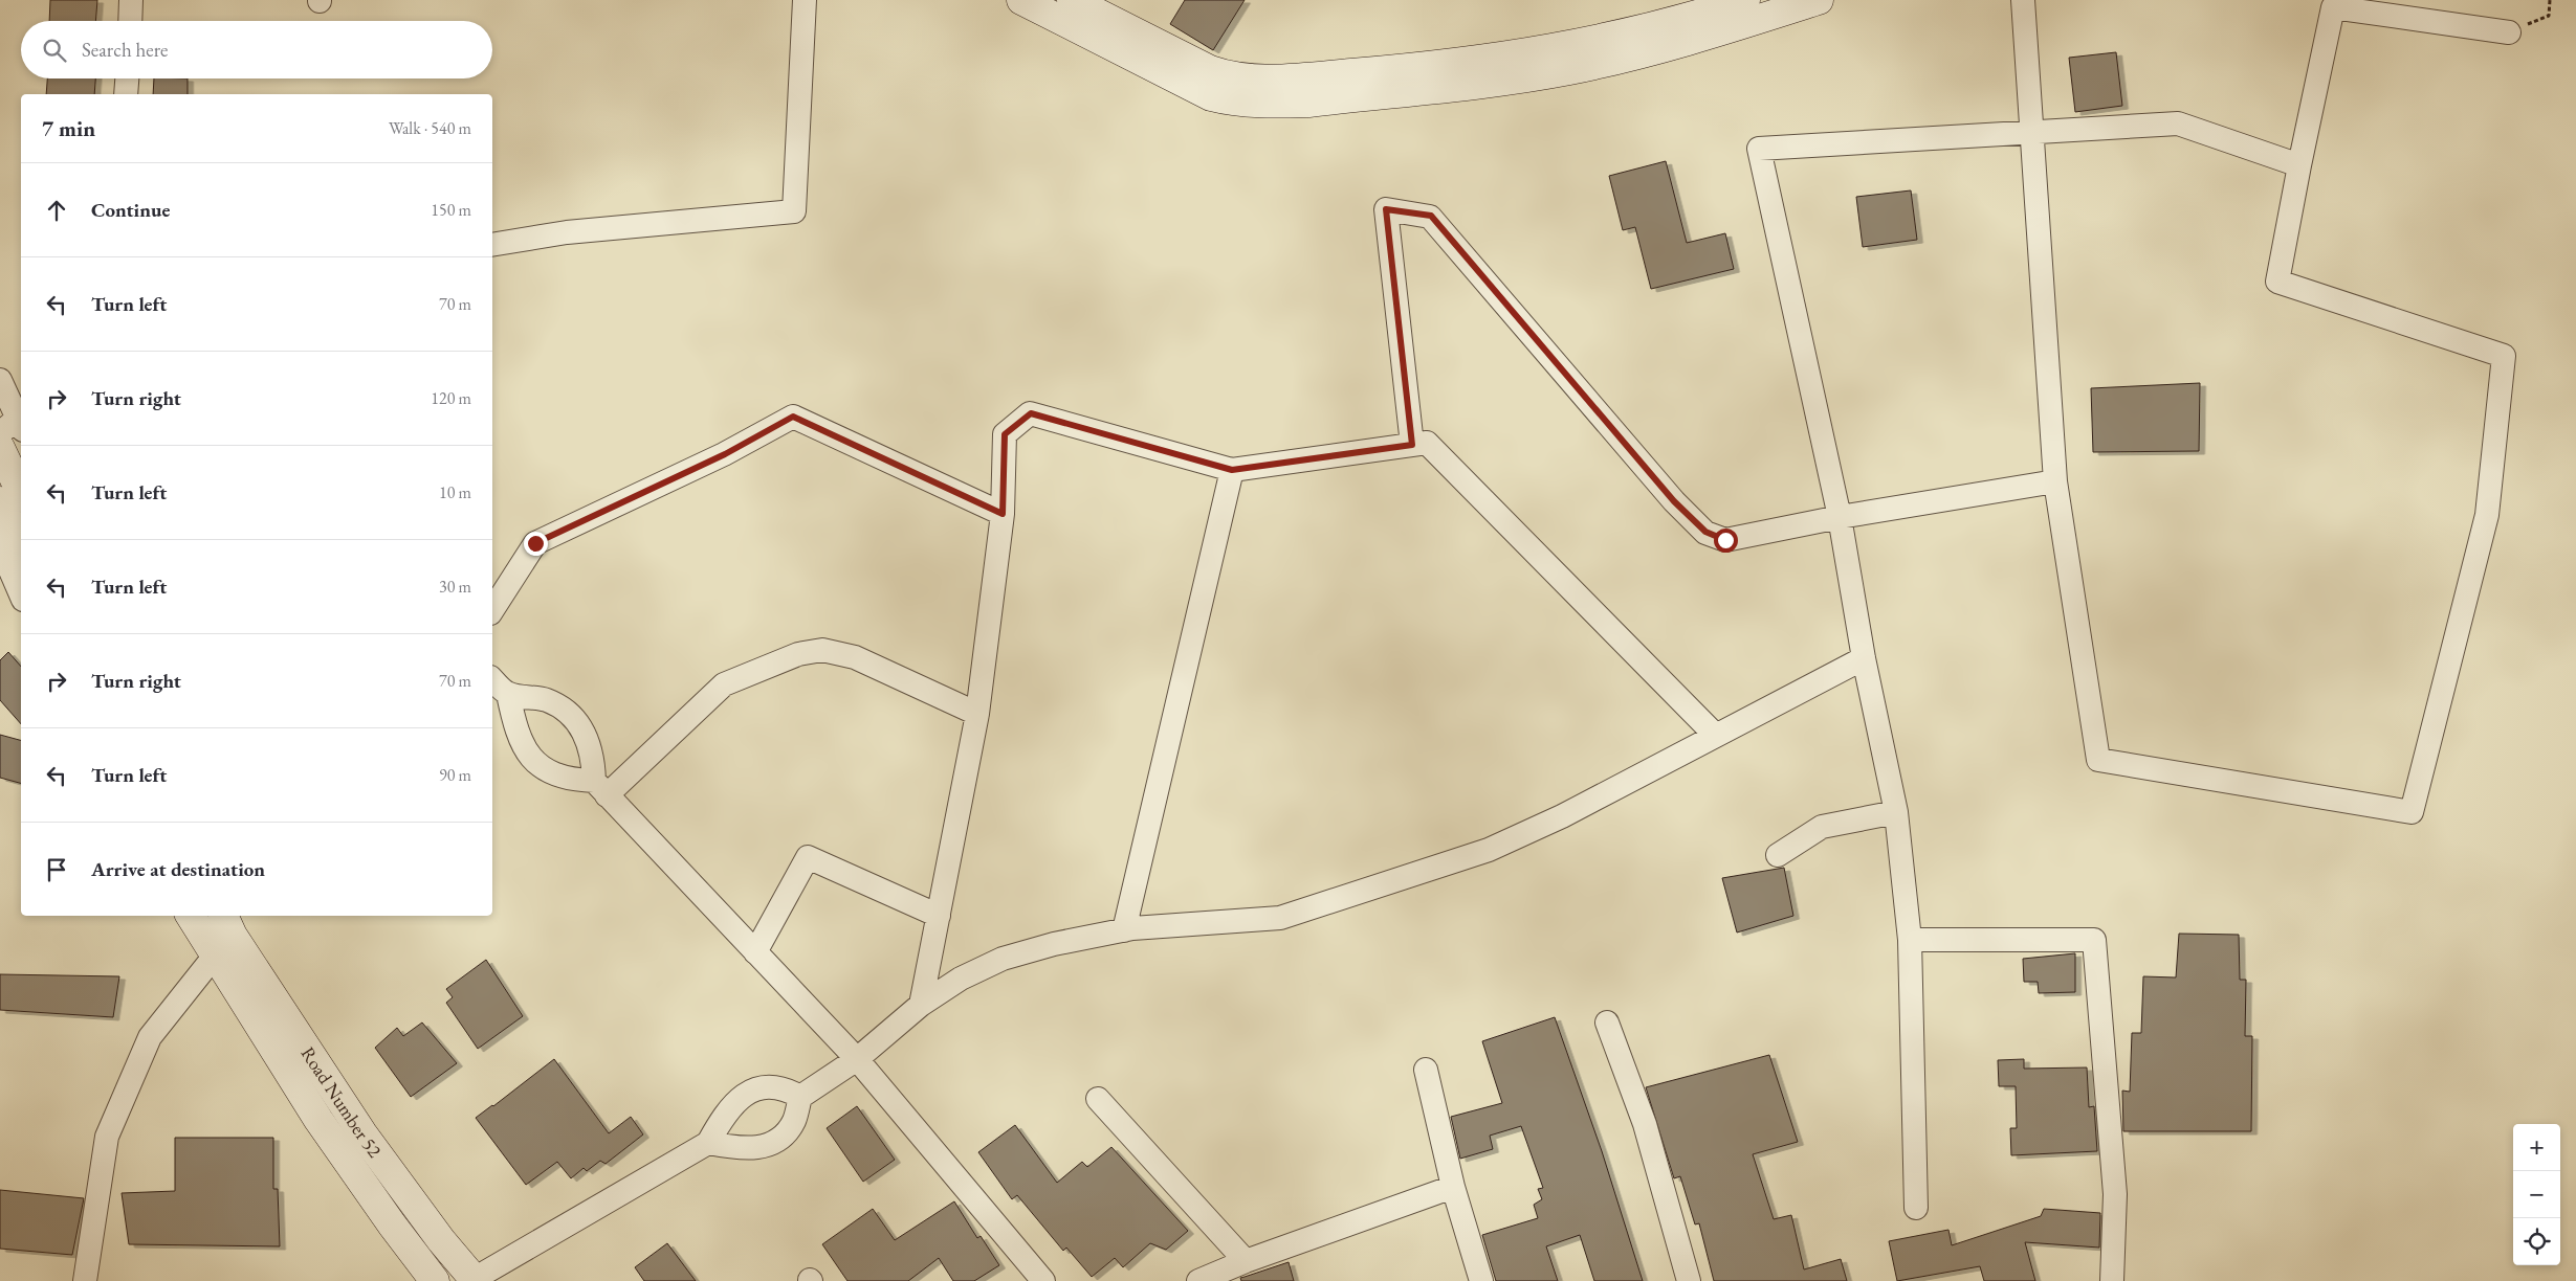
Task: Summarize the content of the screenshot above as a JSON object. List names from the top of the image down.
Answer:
{
  "streets": {
    "street": ["Road Number 52"]
  },
  "page": {
    "search": "Search here",
    "heading": ["7 min", "Walk · 540 m"],
    "list": [
      ["Continue", "150 m"],
      ["Turn left", "70 m"],
      ["Turn right", "120 m"],
      ["Turn left", "10 m"],
      ["Turn left", "30 m"],
      ["Turn right", "70 m"],
      ["Turn left", "90 m"],
      "Arrive at destination"
    ],
    "map_buttons": ["+", "−"]
  }
}
